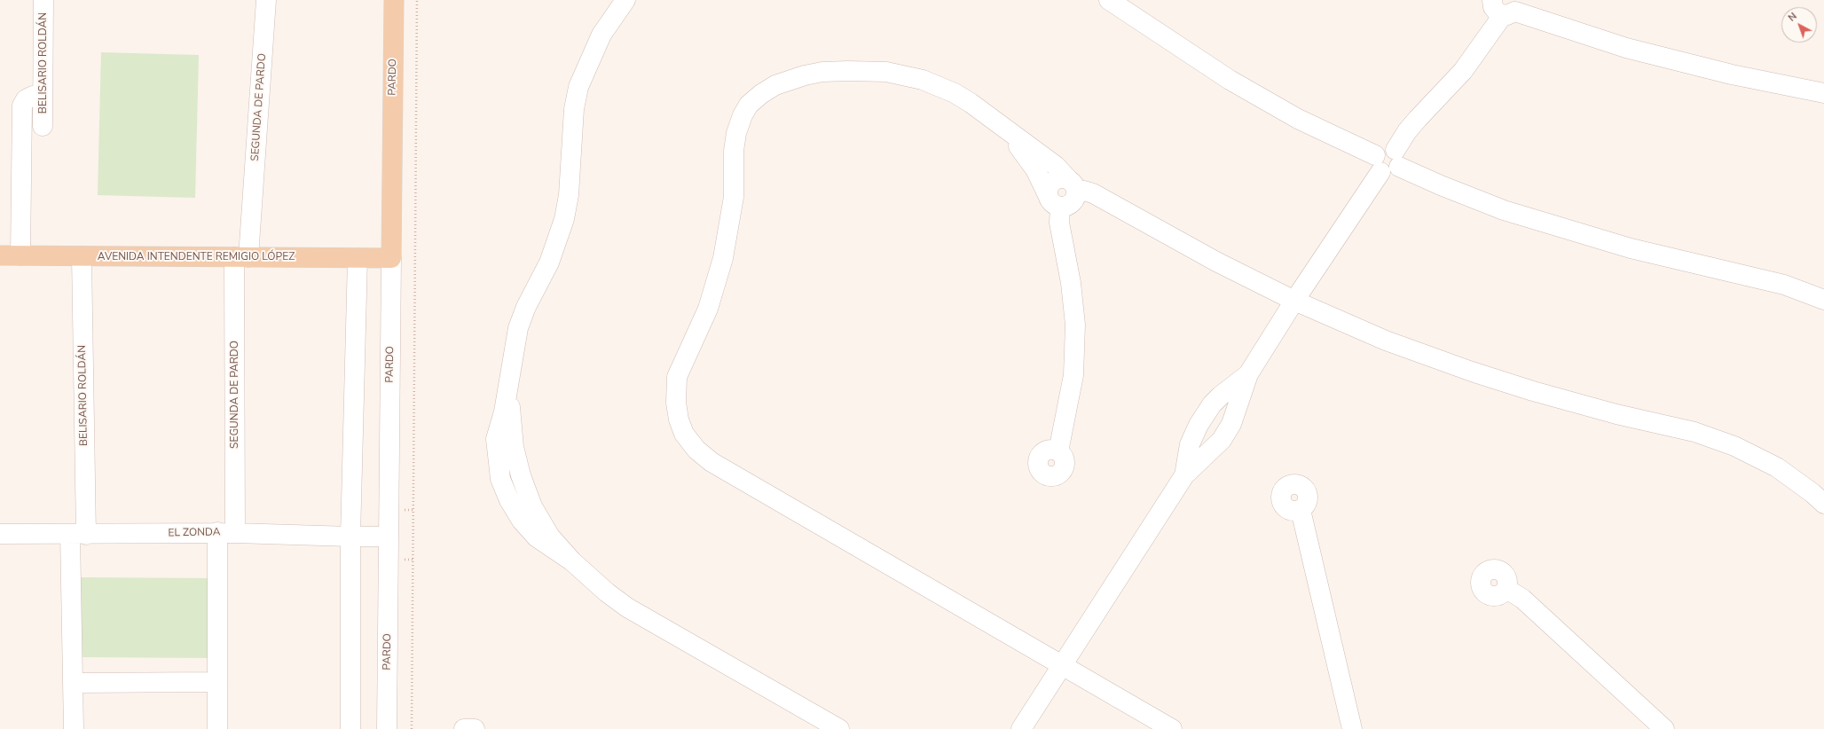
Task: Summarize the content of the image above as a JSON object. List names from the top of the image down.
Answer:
{
  "streets": {
    "main road": ["PARDO", "AVENIDA INTENDENTE REMIGIO LÓPEZ"],
    "street": ["BELISARIO ROLDÁN", "SEGUNDA DE PARDO", "EL ZONDA"]
  },
  "crossings": [
    ["BELISARIO ROLDÁN", "AVENIDA INTENDENTE REMIGIO LÓPEZ"],
    ["BELISARIO ROLDÁN", "EL ZONDA"],
    ["PARDO", "AVENIDA INTENDENTE REMIGIO LÓPEZ"],
    ["PARDO", "EL ZONDA"],
    ["SEGUNDA DE PARDO", "AVENIDA INTENDENTE REMIGIO LÓPEZ"],
    ["SEGUNDA DE PARDO", "EL ZONDA"]
  ],
  "north": "top left"
}
